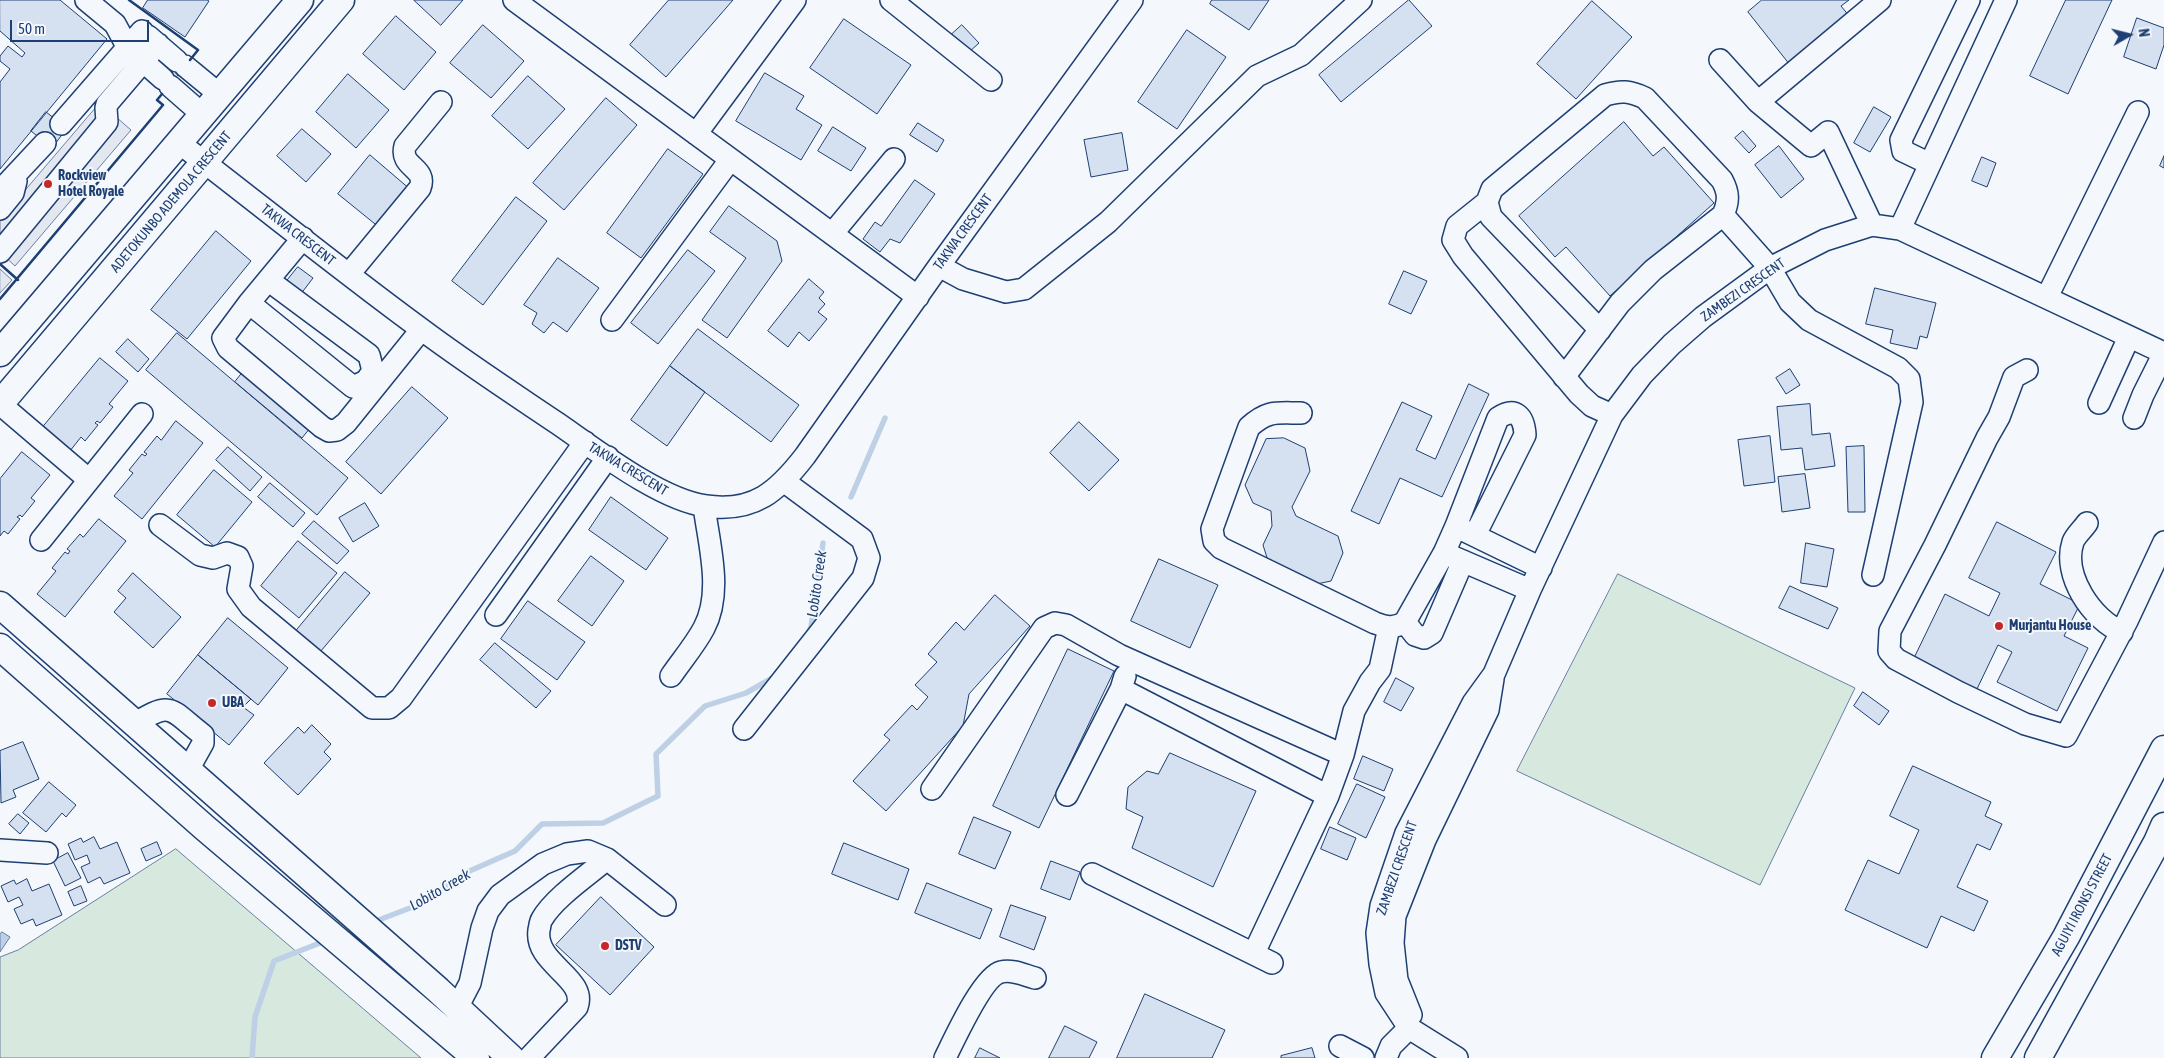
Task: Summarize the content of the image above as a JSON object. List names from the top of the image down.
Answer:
{
  "streets": {
    "main road": ["ADETOKUNBO ADEMOLA CRESCENT", "AGUIYI IRONSI STREET"],
    "street": ["TAKWA CRESCENT", "ZAMBEZI CRESCENT"]
  },
  "crossings": [
    ["ADETOKUNBO ADEMOLA CRESCENT", "TAKWA CRESCENT"]
  ],
  "water": ["Lobito Creek"],
  "places": [
    "Rockview Hotel Royale",
    "Murjantu House",
    "UBA",
    "DSTV"
  ],
  "scale_bar": "50 m",
  "north": "right"
}
